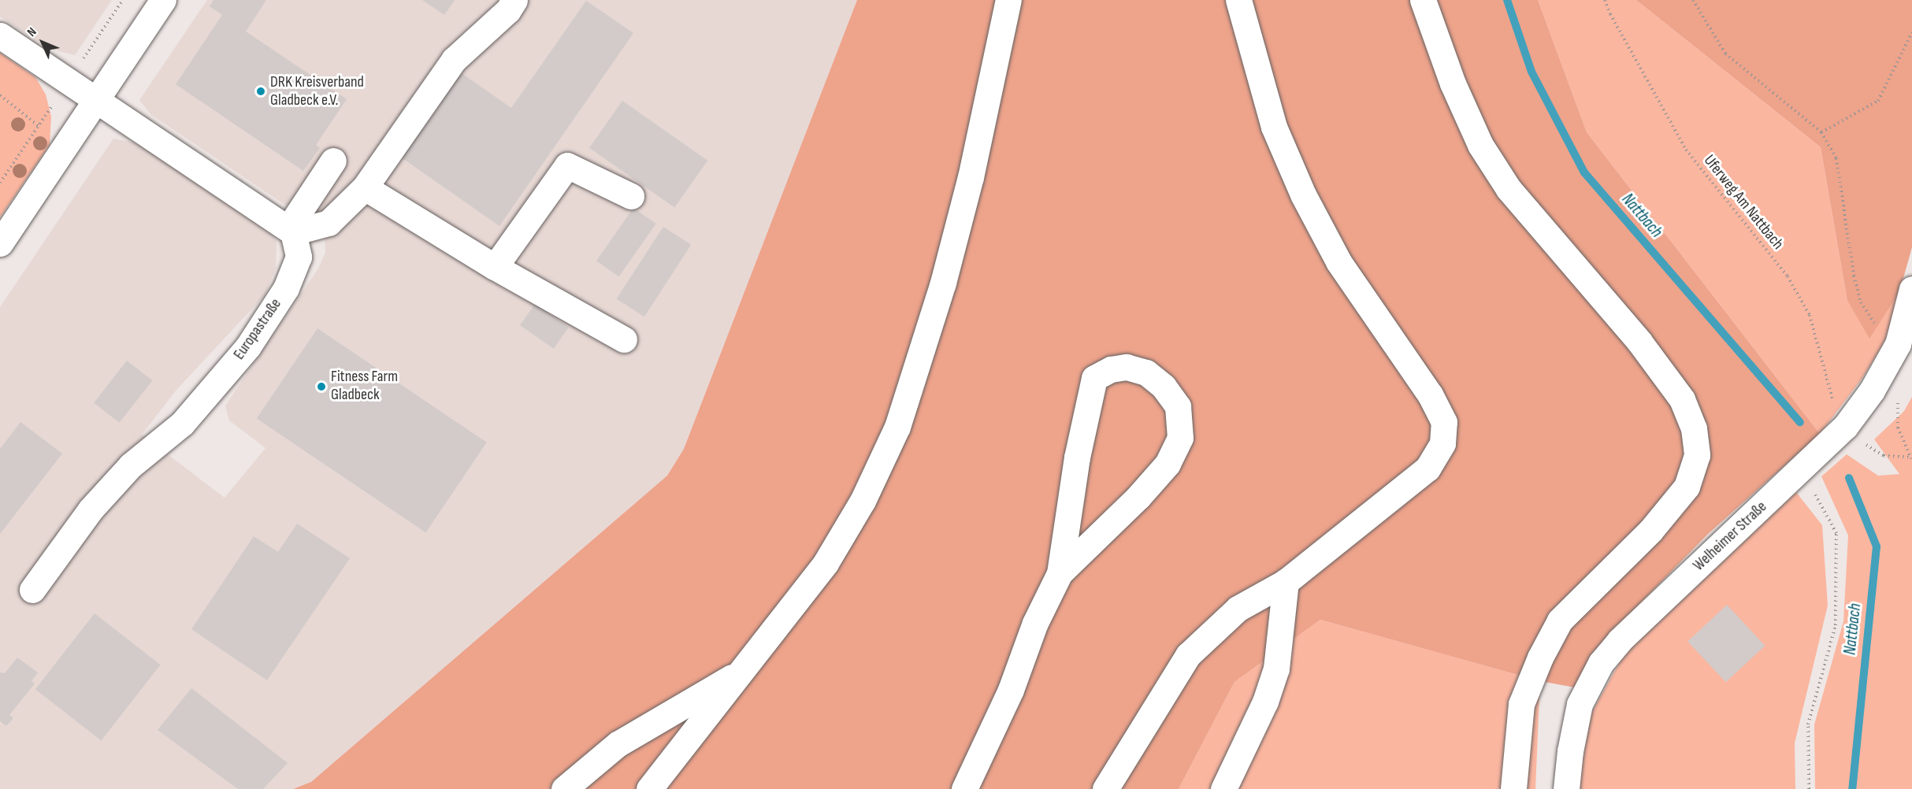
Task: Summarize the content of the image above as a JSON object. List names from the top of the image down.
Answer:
{
  "streets": {
    "street": ["Europastraße", "Welheimer Straße"],
    "path": ["Uferweg Am Nattbach"]
  },
  "crossings": [
    ["Uferweg Am Nattbach", "Welheimer Straße"]
  ],
  "water": ["Nattbach"],
  "places": ["DRK Kreisverband Gladbeck e.V.", "Fitness Farm Gladbeck"],
  "north": "top left"
}
